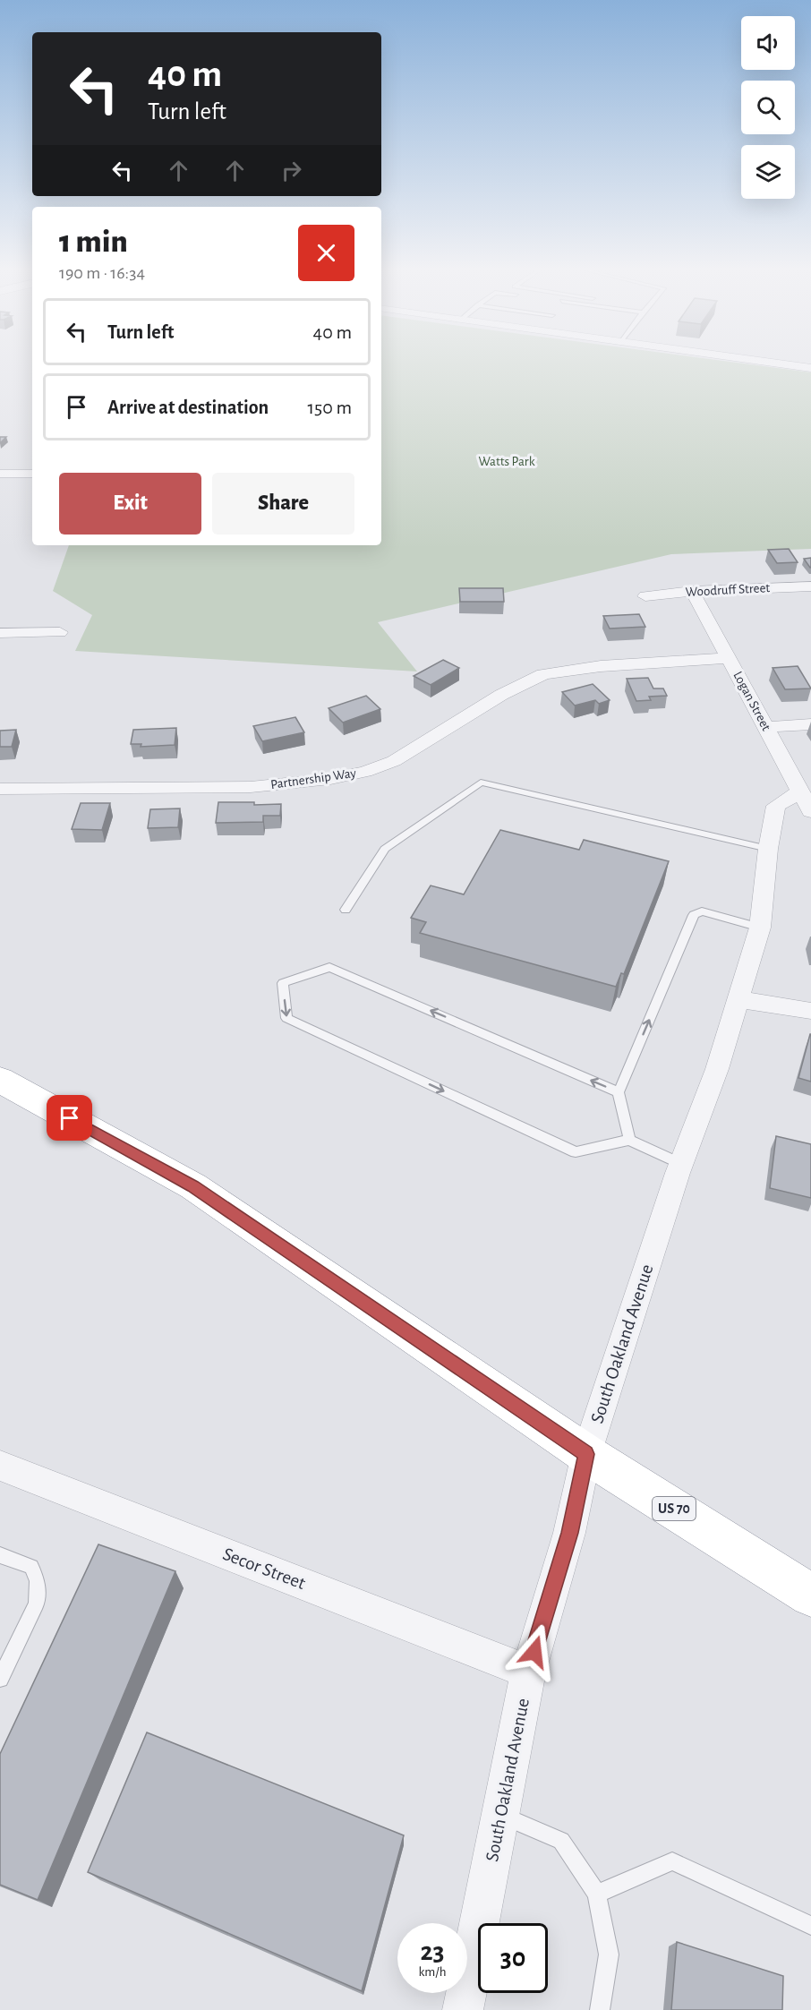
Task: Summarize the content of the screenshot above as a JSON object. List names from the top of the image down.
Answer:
{
  "streets": {
    "highway": ["US 70"],
    "street": [
      "Woodruff Street",
      "Logan Street",
      "Partnership Way",
      "South Oakland Avenue",
      "Secor Street"
    ]
  },
  "crossings": [
    ["Woodruff Street", "Logan Street"],
    ["Logan Street", "Partnership Way"],
    ["Logan Street", "South Oakland Avenue"],
    ["South Oakland Avenue", "US 70"],
    ["South Oakland Avenue", "Secor Street"]
  ],
  "parks": ["Watts Park"],
  "page": {
    "turn": ["40 m", "Turn left"],
    "heading": ["1 min", "190 m · 16:34"],
    "list": [
      {
        "name": "Turn left",
        "value": "40 m"
      },
      {
        "name": "Arrive at destination",
        "value": "150 m"
      }
    ],
    "buttons": ["Exit", "Share"],
    "speed": "23 km/h",
    "limit": "30"
  }
}
